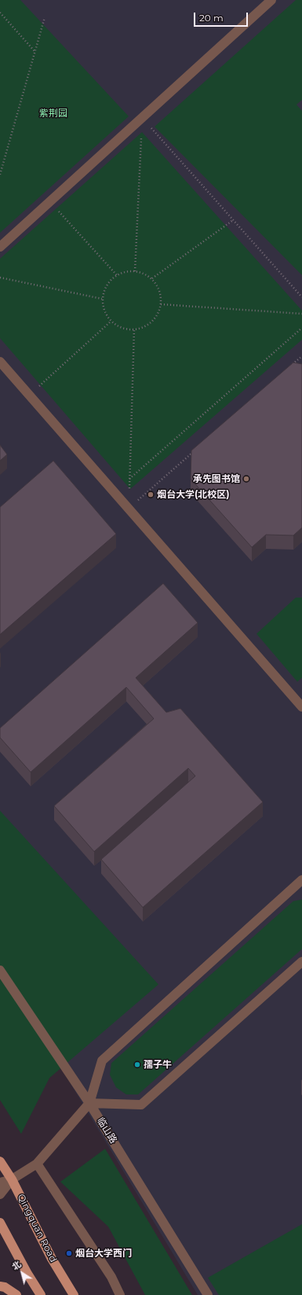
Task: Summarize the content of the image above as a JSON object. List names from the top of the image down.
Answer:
{
  "streets": {
    "main road": ["Qingquan Road"],
    "street": ["临山路"]
  },
  "parks": ["紫荆园"],
  "places": [
    "承先图书馆",
    "烟台大学(北校区)",
    "孺子牛",
    "烟台大学西门"
  ],
  "scale_bar": "20 m",
  "north": "top left"
}
